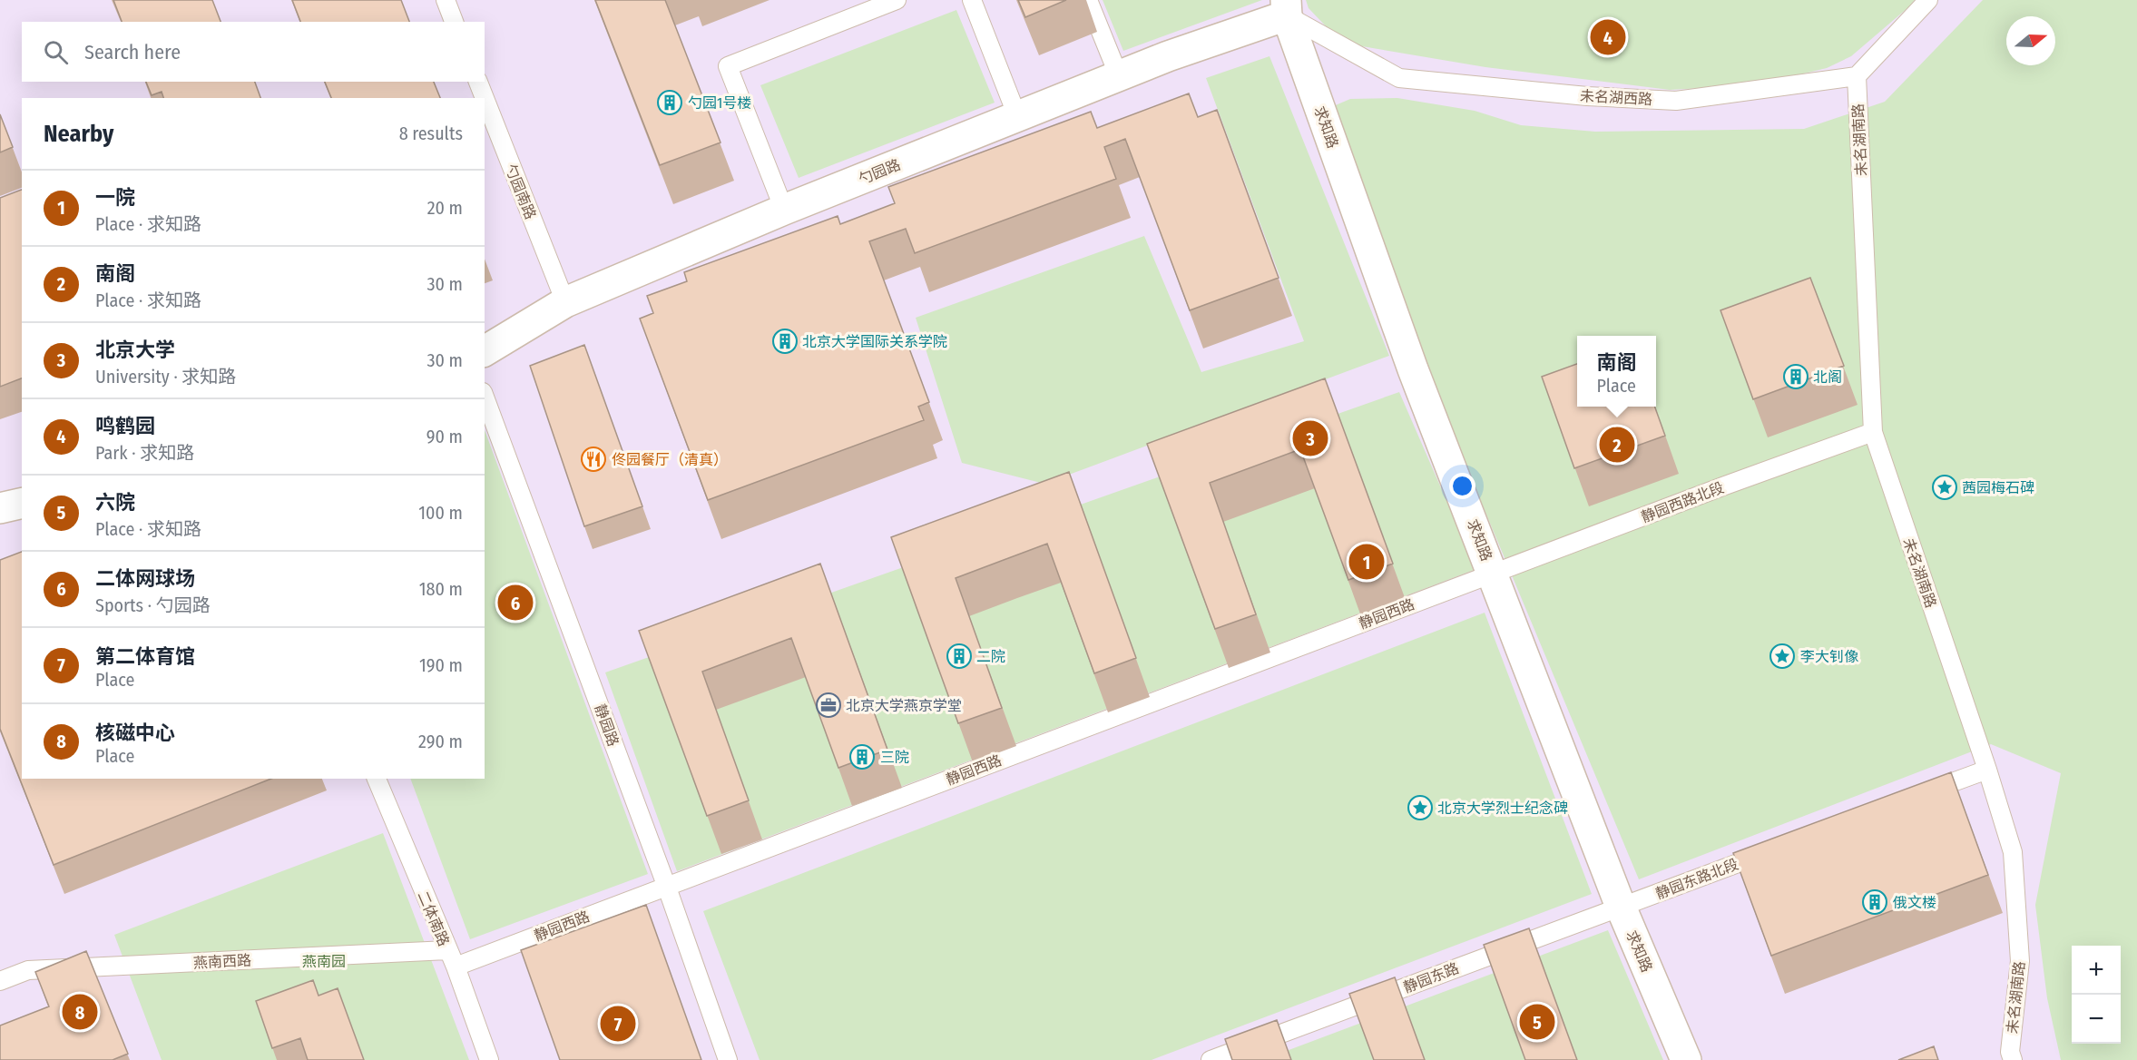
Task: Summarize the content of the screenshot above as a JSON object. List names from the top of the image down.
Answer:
{
  "streets": {
    "street": ["求知路", "勺园路"],
    "lane": [
      "未名湖西路",
      "未名湖南路",
      "勺园南路",
      "静园西路北段",
      "静园西路",
      "静园路",
      "静园东路北段",
      "二体南路",
      "燕南西路",
      "静园东路"
    ]
  },
  "crossings": [
    ["未名湖西路", "求知路"],
    ["未名湖西路", "未名湖南路"],
    ["未名湖西路", "勺园路"],
    ["求知路", "勺园路"],
    ["求知路", "静园西路北段"],
    ["求知路", "静园西路"],
    ["求知路", "静园东路北段"],
    ["求知路", "静园东路"],
    ["未名湖南路", "静园西路北段"],
    ["勺园路", "勺园南路"],
    ["静园西路北段", "静园西路"],
    ["静园西路", "静园路"],
    ["静园西路", "二体南路"],
    ["静园东路北段", "静园东路"],
    ["二体南路", "燕南西路"]
  ],
  "parks": ["燕南园"],
  "places": {
    "building": [
      "勺园1号楼",
      "北京大学国际关系学院",
      "北阁",
      "二院",
      "三院",
      "俄文楼"
    ],
    "restaurant": ["佟园餐厅（清真）"],
    "place": ["茜园梅石碑", "李大钊像", "北京大学烈士纪念碑"],
    "office": ["北京大学燕京学堂"]
  },
  "north": "right",
  "page": {
    "pins": [
      "4",
      "3",
      "2",
      "1",
      "6",
      "8",
      "5",
      "7"
    ],
    "search": "Search here",
    "heading": ["Nearby", "8 results"],
    "list": [
      {
        "mark": "1",
        "name": "一院",
        "note": "Place · 求知路",
        "value": "20 m"
      },
      {
        "mark": "2",
        "name": "南阁",
        "note": "Place · 求知路",
        "value": "30 m"
      },
      {
        "mark": "3",
        "name": "北京大学",
        "note": "University · 求知路",
        "value": "30 m"
      },
      {
        "mark": "4",
        "name": "鸣鹤园",
        "note": "Park · 求知路",
        "value": "90 m"
      },
      {
        "mark": "5",
        "name": "六院",
        "note": "Place · 求知路",
        "value": "100 m"
      },
      {
        "mark": "6",
        "name": "二体网球场",
        "note": "Sports · 勺园路",
        "value": "180 m"
      },
      {
        "mark": "7",
        "name": "第二体育馆",
        "note": "Place",
        "value": "190 m"
      },
      {
        "mark": "8",
        "name": "核磁中心",
        "note": "Place",
        "value": "290 m"
      }
    ],
    "popup": ["南阁", "Place"],
    "map_buttons": ["+", "−"]
  }
}
